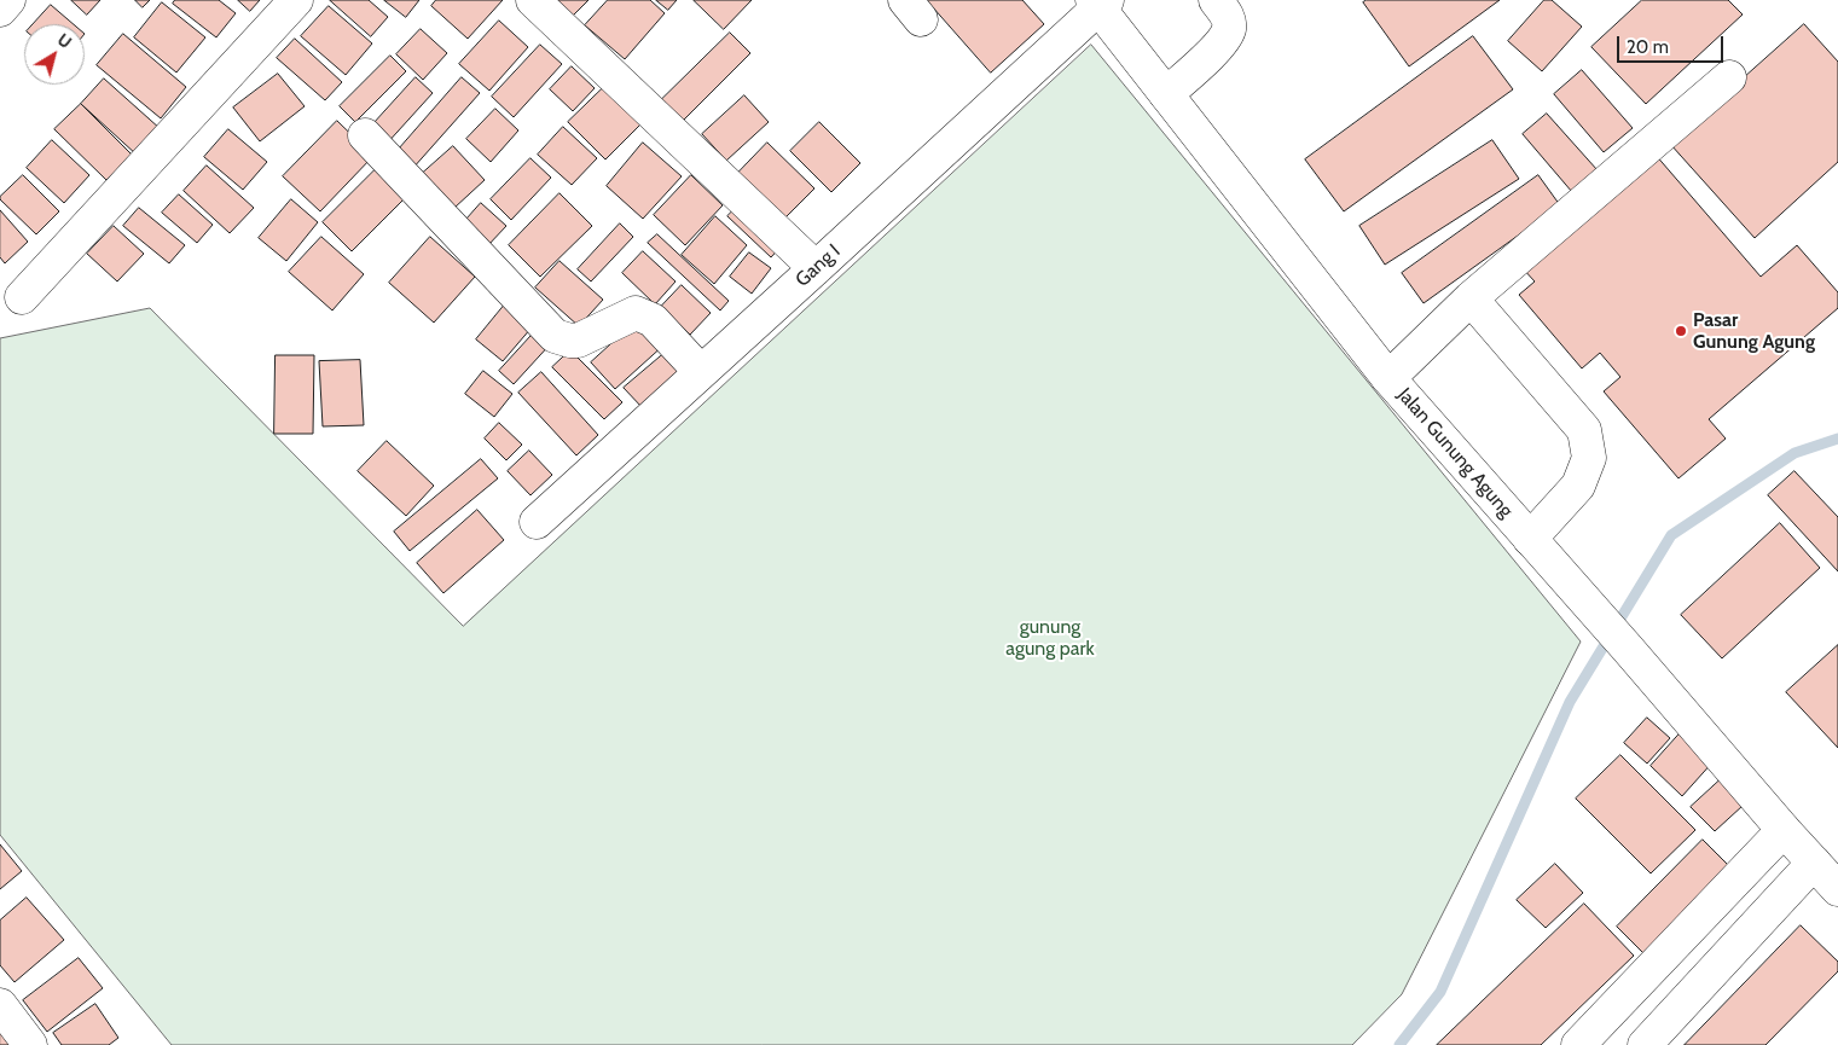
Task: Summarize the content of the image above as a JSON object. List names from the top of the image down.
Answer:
{
  "streets": {
    "street": ["Gang I", "Jalan Gunung Agung"]
  },
  "crossings": [
    ["Gang I", "Jalan Gunung Agung"]
  ],
  "parks": ["gunung agung park"],
  "places": ["Pasar Gunung Agung"],
  "scale_bar": "20 m",
  "north": "top right"
}
